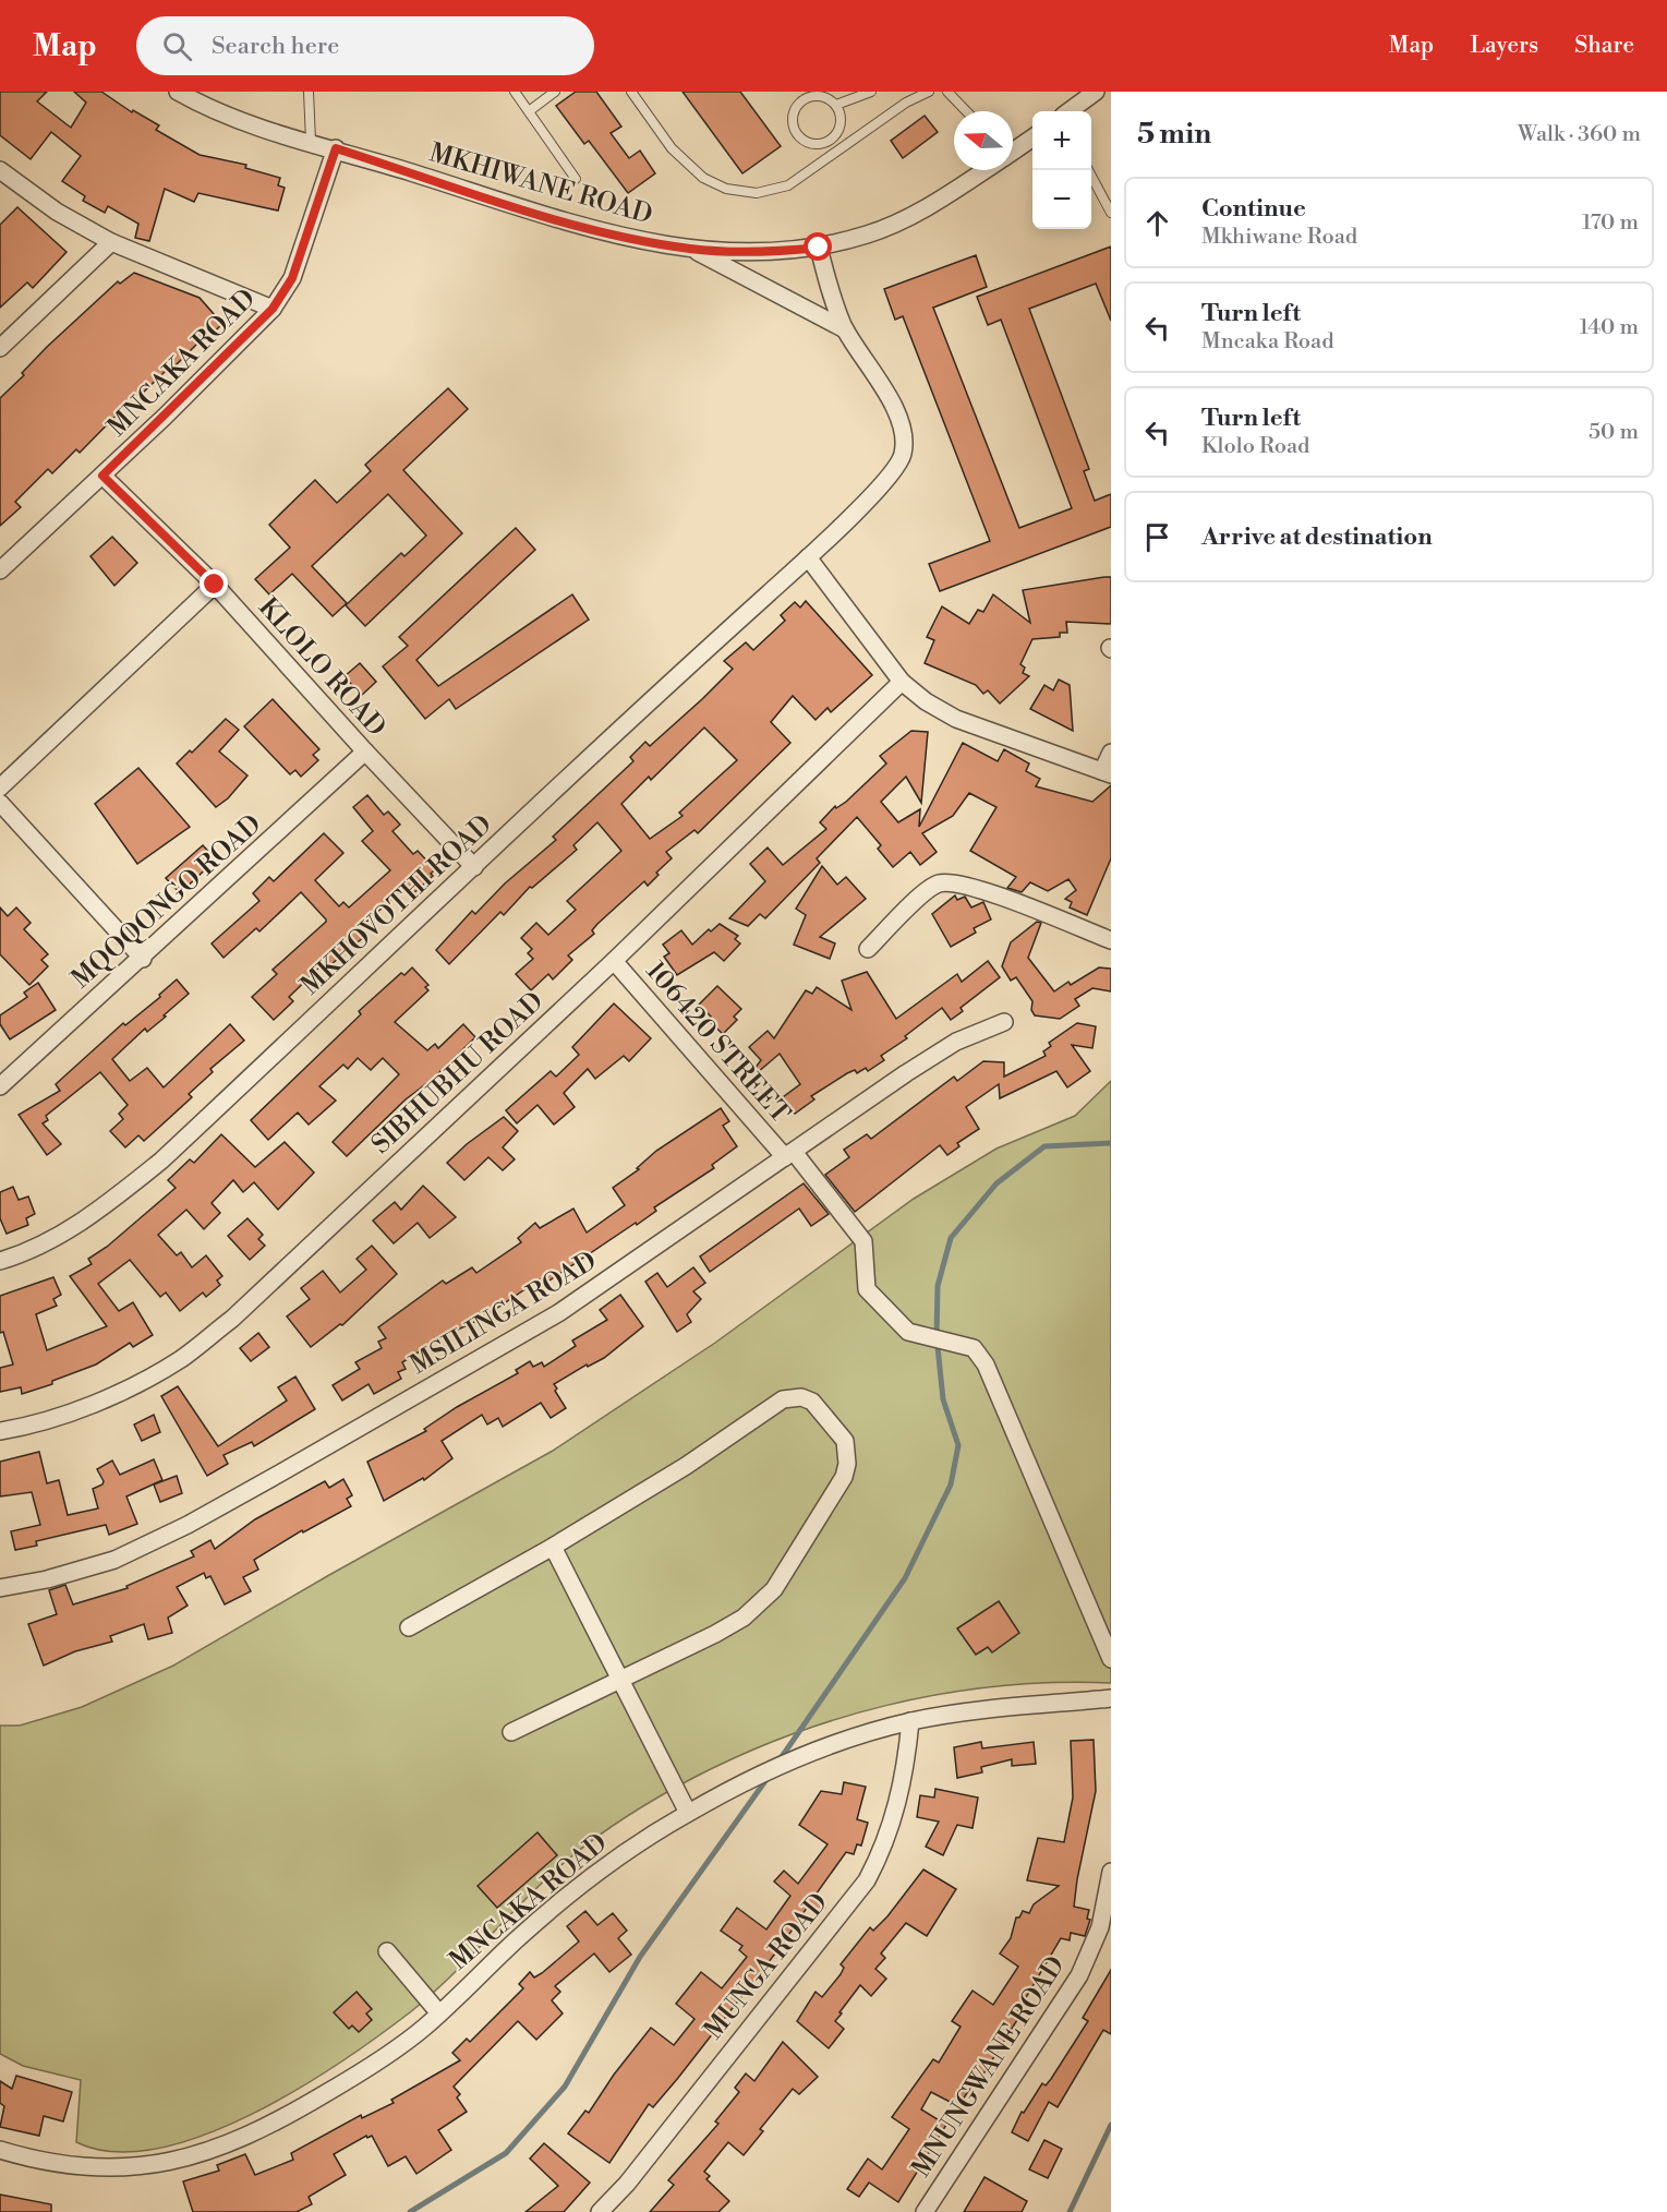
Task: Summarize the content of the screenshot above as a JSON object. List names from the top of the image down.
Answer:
{
  "streets": {
    "street": [
      "MKHIWANE ROAD",
      "MNCAKA ROAD",
      "KLOLO ROAD",
      "MQOQONGO ROAD",
      "MKHOVOTHI ROAD",
      "106420 STREET",
      "SIBHUBHU ROAD",
      "MSILINGA ROAD",
      "MUNGA ROAD",
      "MNUNGWANE ROAD"
    ]
  },
  "crossings": [
    ["MKHIWANE ROAD", "MNCAKA ROAD"],
    ["MKHIWANE ROAD", "MKHOVOTHI ROAD"],
    ["MNCAKA ROAD", "KLOLO ROAD"],
    ["MNCAKA ROAD", "MUNGA ROAD"],
    ["KLOLO ROAD", "MQOQONGO ROAD"],
    ["KLOLO ROAD", "MKHOVOTHI ROAD"],
    ["106420 STREET", "SIBHUBHU ROAD"],
    ["106420 STREET", "MSILINGA ROAD"]
  ],
  "north": "left",
  "page": {
    "header": "Map",
    "search": "Search here",
    "nav": ["Map", "Layers", "Share"],
    "heading": ["5 min", "Walk · 360 m"],
    "map_buttons": ["+", "−"],
    "list": [
      ["Continue", "Mkhiwane Road", "170 m"],
      ["Turn left", "Mncaka Road", "140 m"],
      ["Turn left", "Klolo Road", "50 m"],
      "Arrive at destination"
    ]
  }
}
